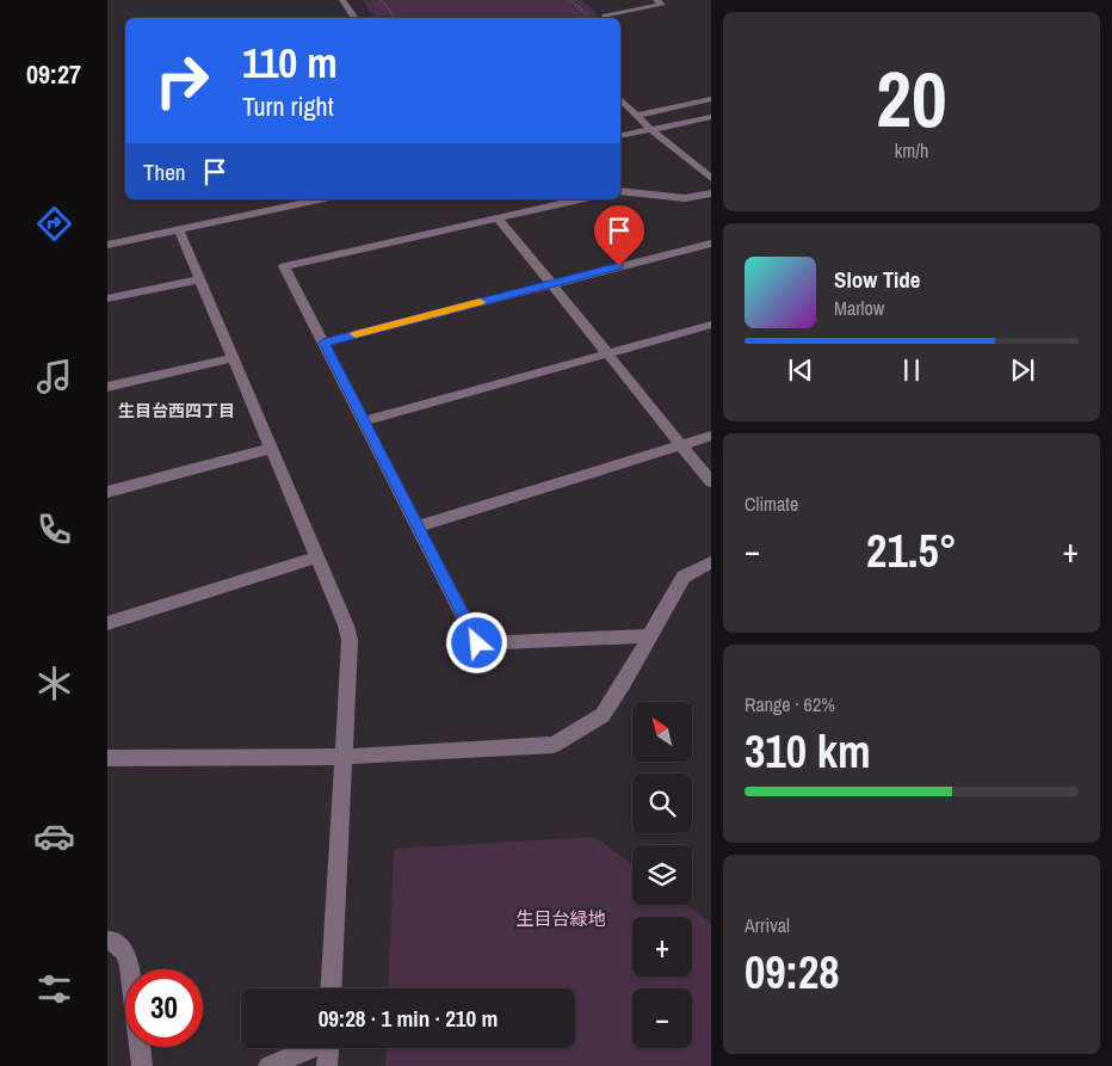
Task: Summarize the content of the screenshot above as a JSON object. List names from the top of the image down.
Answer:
{
  "districts": ["生目台西四丁目"],
  "parks": ["生目台緑地"],
  "north": "top left",
  "page": {
    "tabs": "09:27",
    "tile": [
      ["20", "km/h"],
      "Climate",
      ["Range · 62%", "310 km"],
      ["Arrival", "09:28"]
    ],
    "turn": ["110 m", "Turn right"],
    "then": "Then",
    "song": ["Slow Tide", "Marlow"],
    "heat": ["−", "21.5°", "+"],
    "map_buttons": ["+", "−"],
    "limit": "30",
    "trip": "09:28 · 1 min · 210 m"
  }
}
